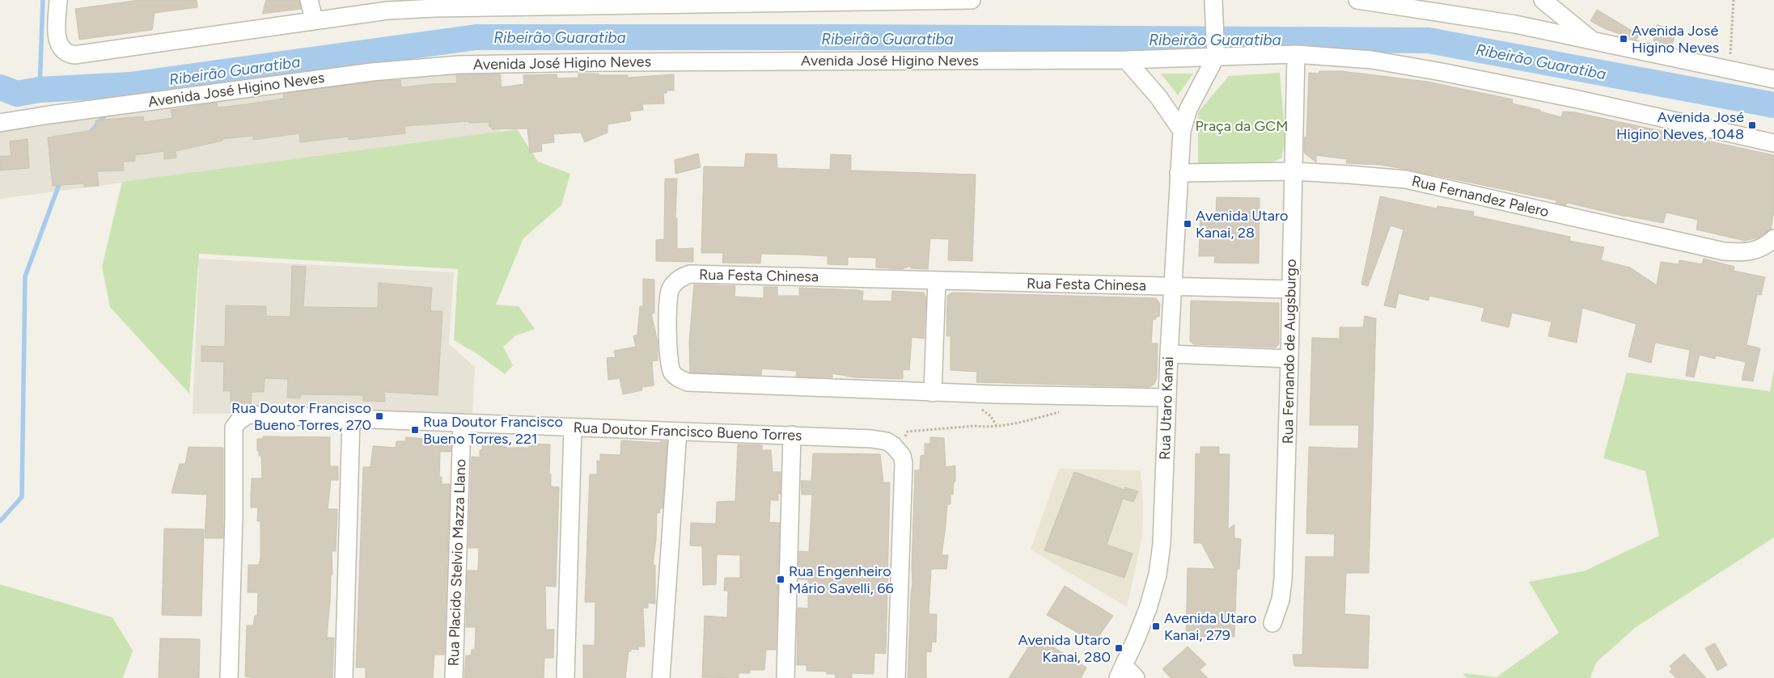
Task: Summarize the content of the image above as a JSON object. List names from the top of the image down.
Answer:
{
  "streets": {
    "street": [
      "Avenida José Higino Neves",
      "Rua Fernandez Palero",
      "Rua Festa Chinesa",
      "Rua Fernando de Augsburgo",
      "Rua Utaro Kanai",
      "Rua Doutor Francisco Bueno Torres",
      "Rua Placido Stelvio Mazza Llano"
    ]
  },
  "crossings": [
    ["Avenida José Higino Neves", "Rua Fernando de Augsburgo"],
    ["Avenida José Higino Neves", "Rua Utaro Kanai"],
    ["Rua Fernandez Palero", "Rua Fernando de Augsburgo"],
    ["Rua Fernandez Palero", "Rua Utaro Kanai"],
    ["Rua Festa Chinesa", "Rua Fernando de Augsburgo"],
    ["Rua Festa Chinesa", "Rua Utaro Kanai"],
    ["Rua Doutor Francisco Bueno Torres", "Rua Placido Stelvio Mazza Llano"]
  ],
  "water": ["Ribeirão Guaratiba"],
  "parks": ["Praça da GCM"],
  "places": {
    "transit": [
      "Avenida José Higino Neves",
      "Avenida José Higino Neves, 1048",
      "Avenida Utaro Kanai, 28",
      "Rua Doutor Francisco Bueno Torres, 270",
      "Rua Doutor Francisco Bueno Torres, 221",
      "Rua Engenheiro Mário Savelli, 66",
      "Avenida Utaro Kanai, 279",
      "Avenida Utaro Kanai, 280"
    ]
  }
}
